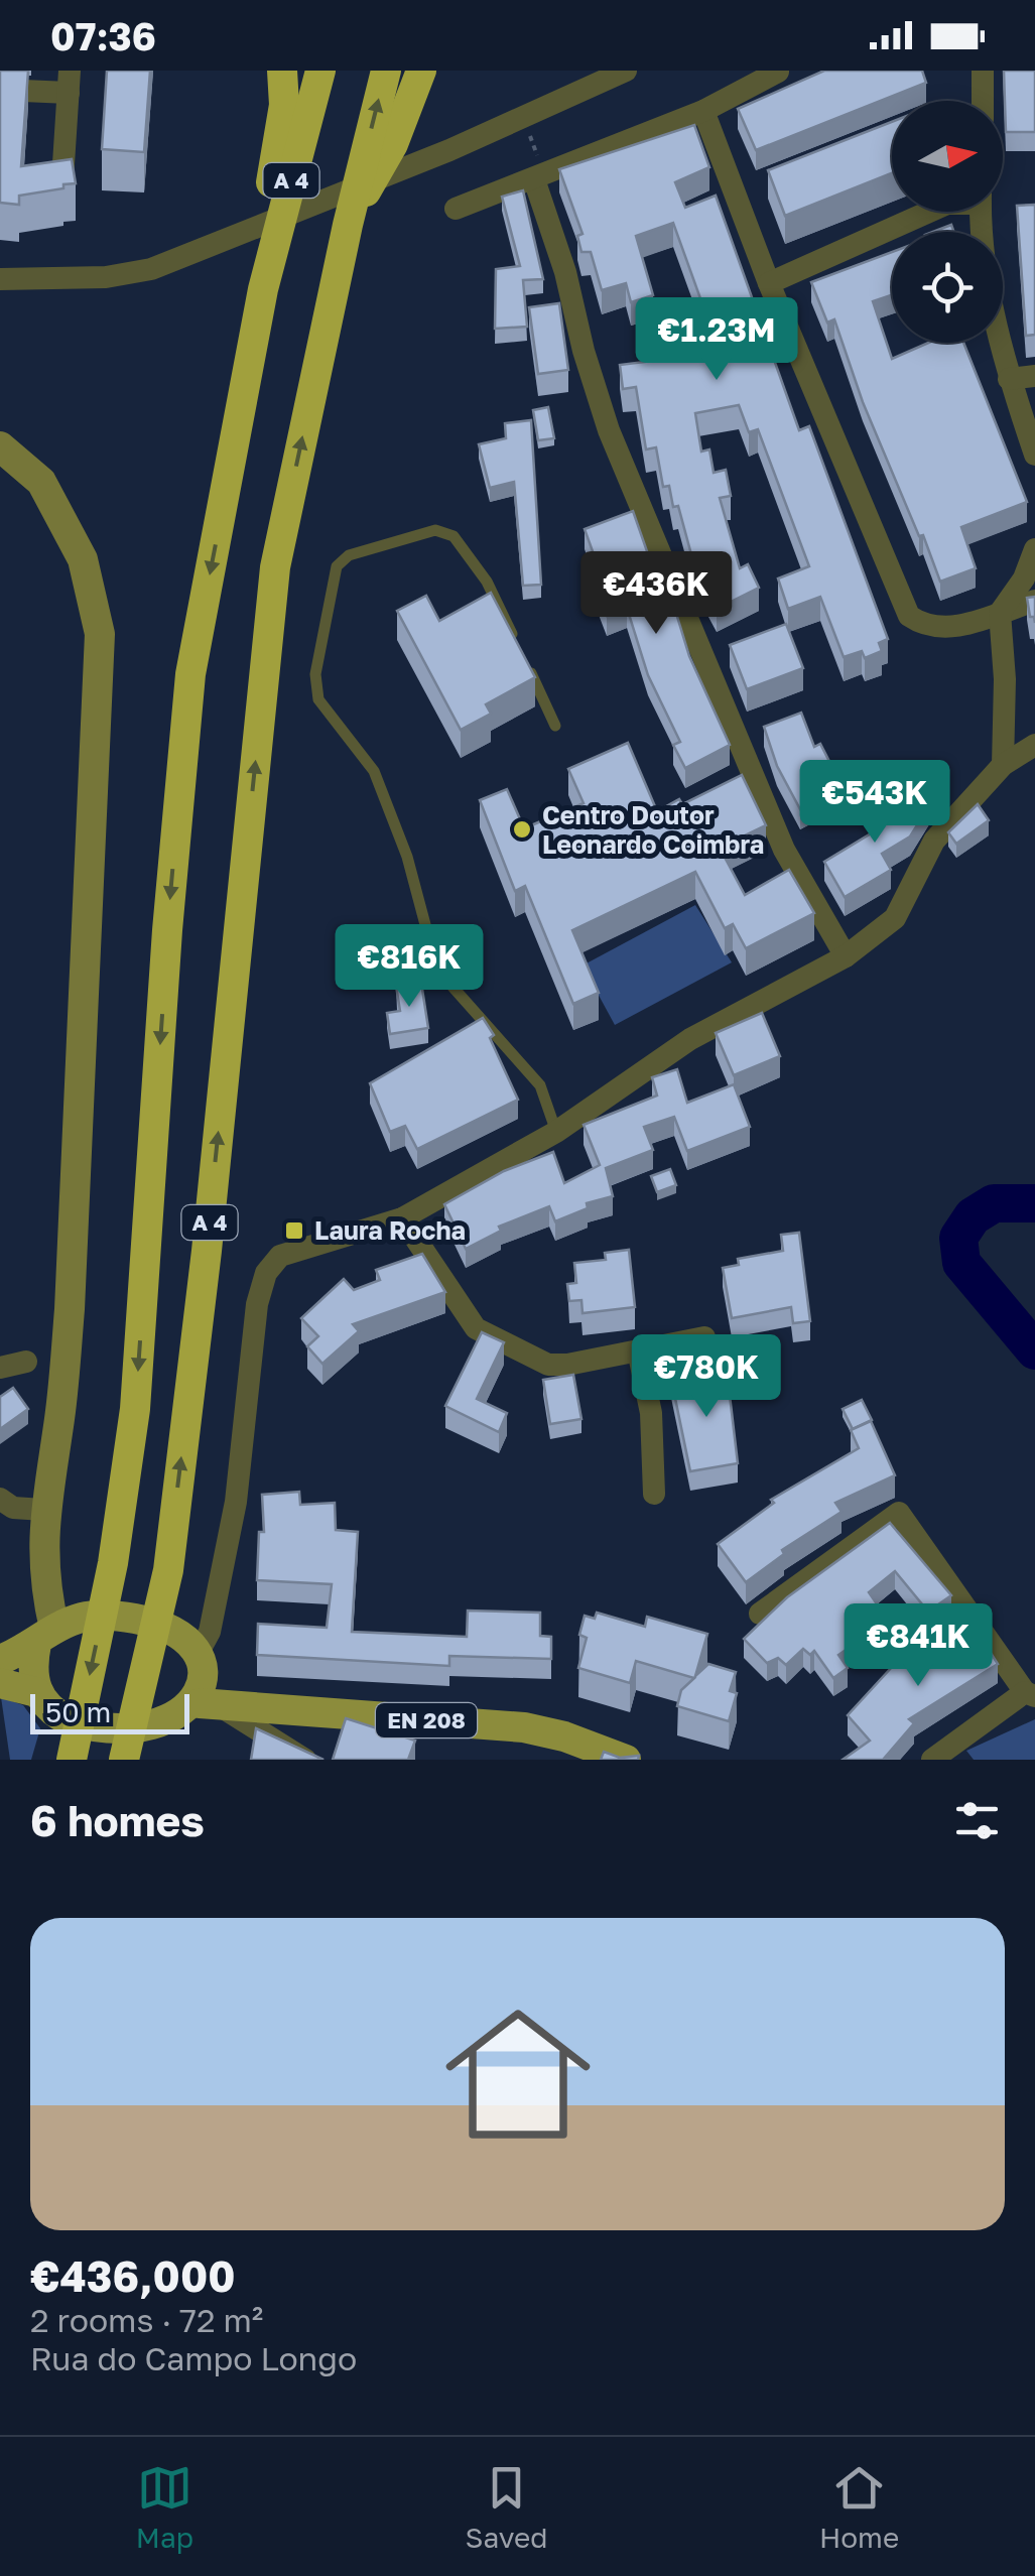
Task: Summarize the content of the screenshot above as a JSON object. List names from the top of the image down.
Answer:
{
  "streets": {
    "highway": ["A 4"],
    "main road": ["EN 208"]
  },
  "places": {
    "other": ["Centro Doutor Leonardo Coimbra"],
    "transit": ["Laura Rocha"]
  },
  "scale_bar": "50 m",
  "north": "right",
  "page": {
    "status": "07:36",
    "price": [
      "€1.23M",
      "€436K",
      "€543K",
      "€816K",
      "€780K",
      "€841K"
    ],
    "scale": "50 m",
    "heading": "6 homes",
    "list": [
      {
        "name": "€436,000",
        "note": "2 rooms · 72 m² · Rua do Campo Longo"
      }
    ],
    "tabs": ["Map", "Saved", "Home"]
  }
}
